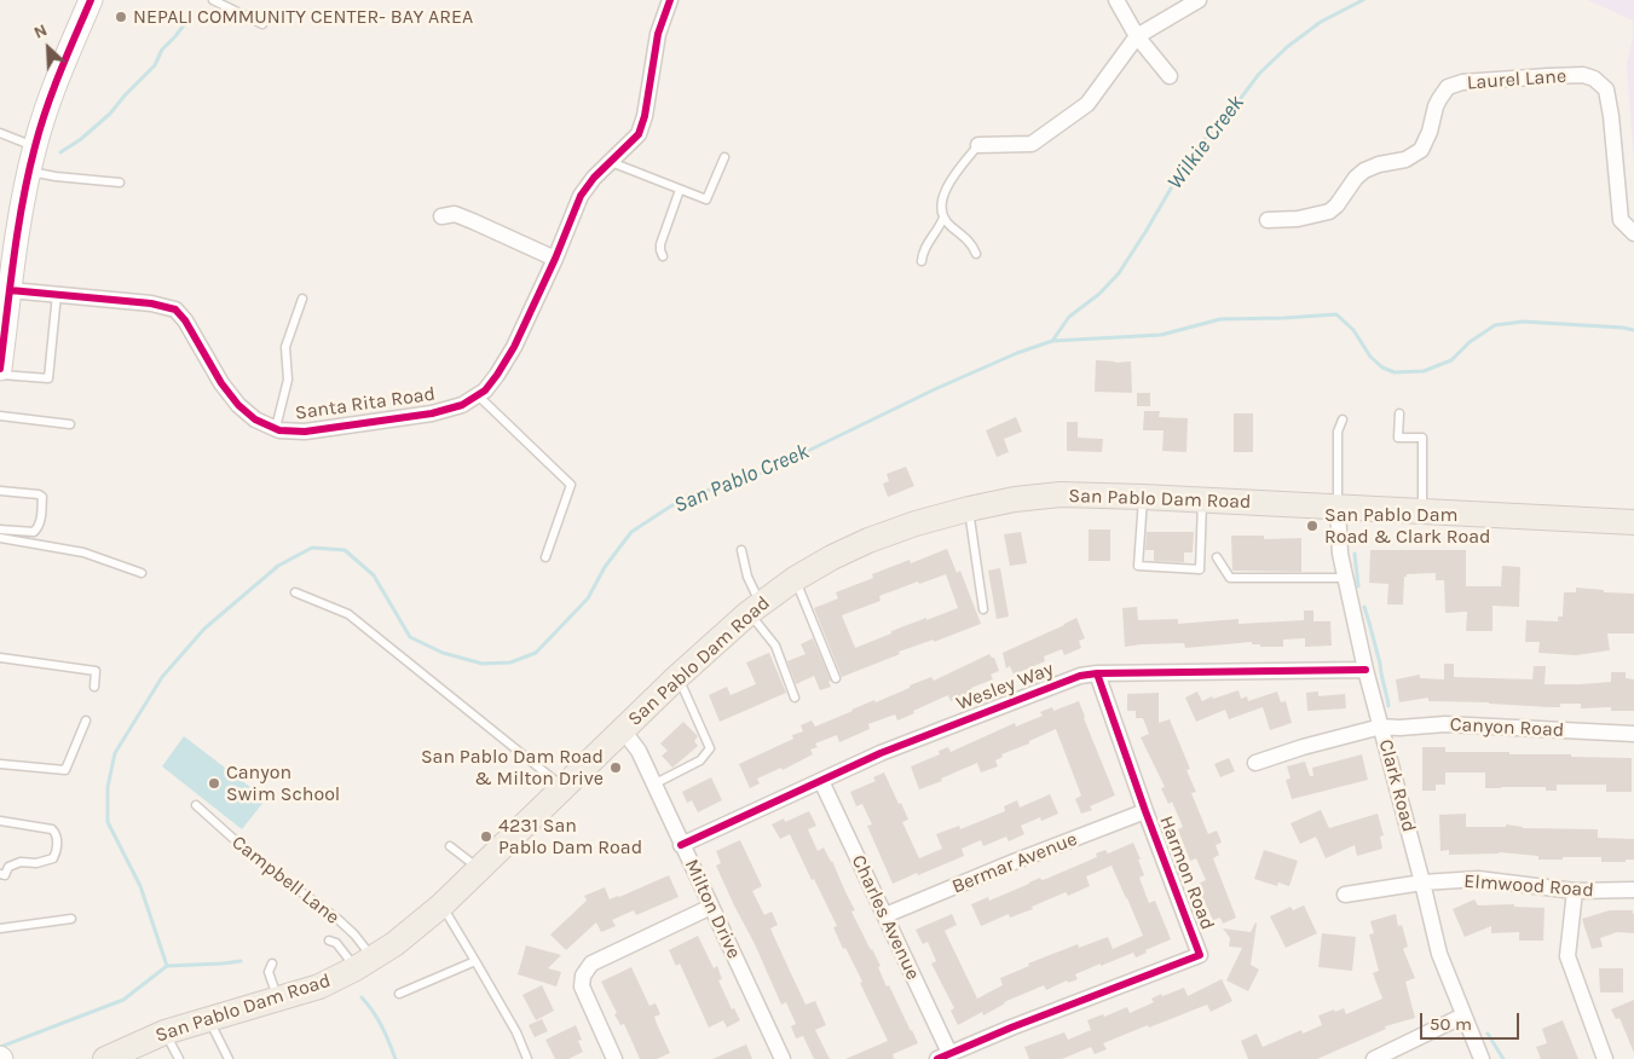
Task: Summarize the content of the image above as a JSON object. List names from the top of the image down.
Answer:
{
  "streets": {
    "main road": ["San Pablo Dam Road"],
    "street": [
      "Laurel Lane",
      "Santa Rita Road",
      "Wesley Way",
      "Canyon Road",
      "Clark Road",
      "Bermar Avenue",
      "Harmon Road",
      "Elmwood Road",
      "Milton Drive",
      "Charles Avenue"
    ],
    "lane": ["Campbell Lane"]
  },
  "crossings": [
    ["San Pablo Dam Road", "Clark Road"],
    ["San Pablo Dam Road", "Campbell Lane"],
    ["San Pablo Dam Road", "Milton Drive"],
    ["Wesley Way", "Clark Road"],
    ["Wesley Way", "Harmon Road"],
    ["Wesley Way", "Milton Drive"],
    ["Wesley Way", "Charles Avenue"],
    ["Canyon Road", "Clark Road"],
    ["Clark Road", "Elmwood Road"],
    ["Bermar Avenue", "Harmon Road"],
    ["Bermar Avenue", "Charles Avenue"],
    ["Harmon Road", "Charles Avenue"]
  ],
  "water": ["Wilkie Creek", "San Pablo Creek"],
  "places": [
    "NEPALI COMMUNITY CENTER- BAY AREA",
    "San Pablo Dam Road & Clark Road",
    "San Pablo Dam Road & Milton Drive",
    "Canyon Swim School",
    "4231 San Pablo Dam Road"
  ],
  "scale_bar": "50 m",
  "north": "top left"
}
